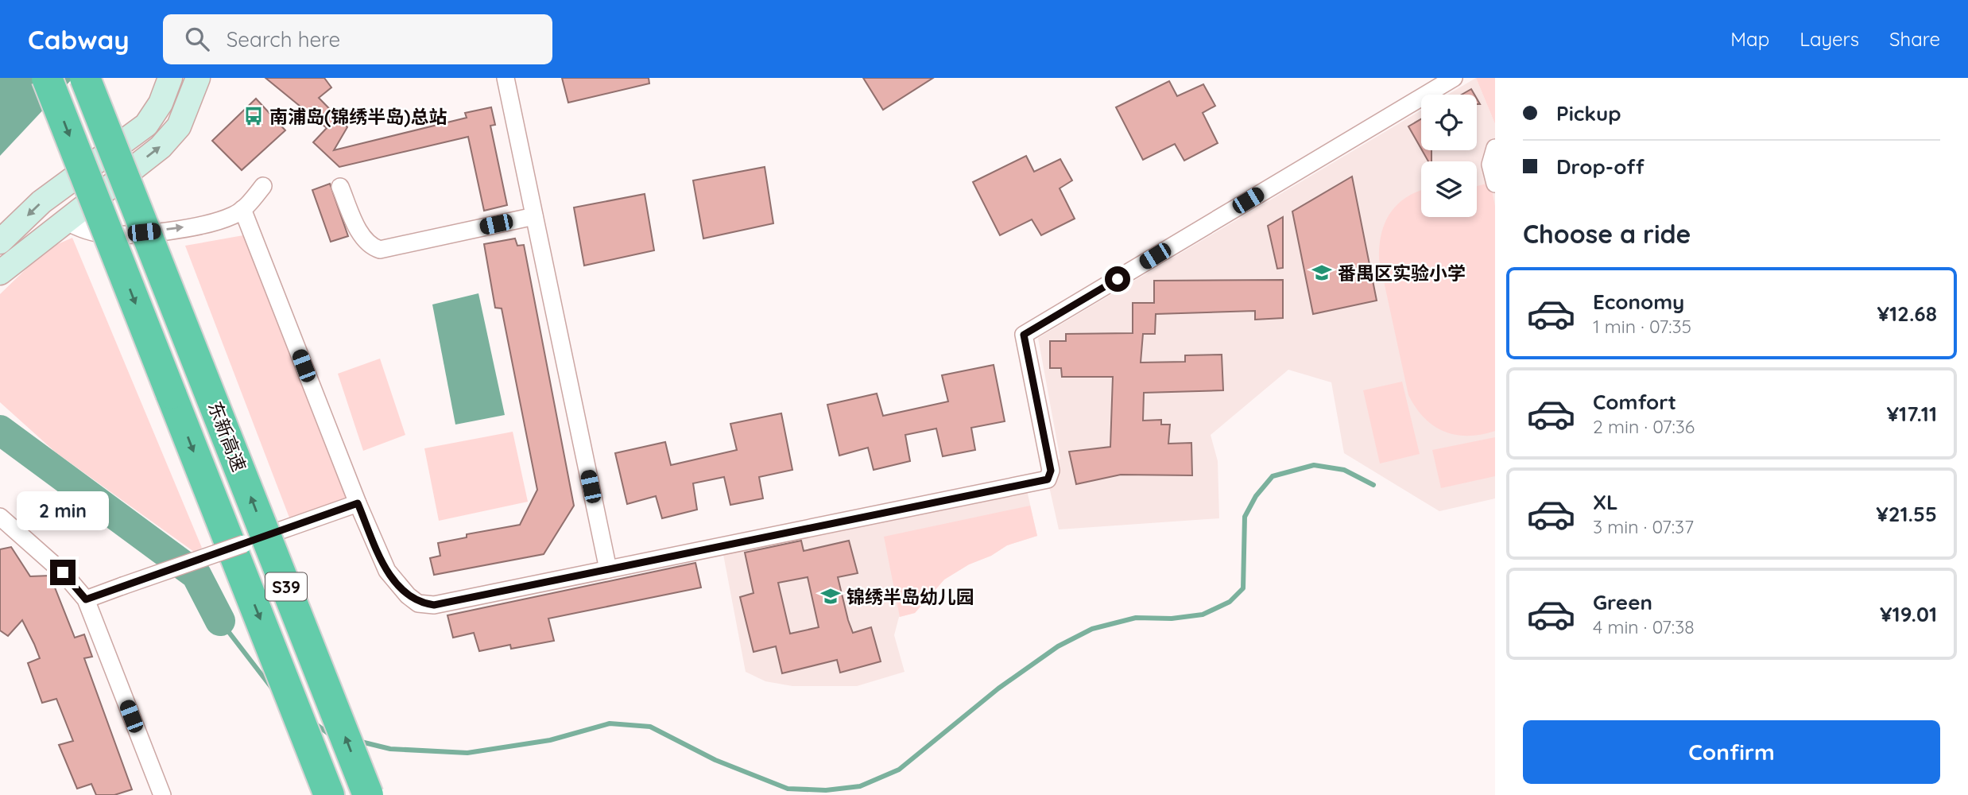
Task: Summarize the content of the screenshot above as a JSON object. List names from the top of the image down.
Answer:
{
  "streets": {
    "highway": ["东新高速", "S39"]
  },
  "places": {
    "bus stop": ["南浦岛(锦绣半岛)总站"],
    "school or university": ["番禺区实验小学", "锦绣半岛幼儿园"]
  },
  "page": {
    "header": "Cabway",
    "search": "Search here",
    "nav": ["Map", "Layers", "Share"],
    "banner": ["Pickup", "Drop-off"],
    "heading": "Choose a ride",
    "list": [
      {
        "name": "Economy",
        "note": "1 min · 07:35",
        "value": "¥12.68"
      },
      {
        "name": "Comfort",
        "note": "2 min · 07:36",
        "value": "¥17.11"
      },
      {
        "name": "XL",
        "note": "3 min · 07:37",
        "value": "¥21.55"
      },
      {
        "name": "Green",
        "note": "4 min · 07:38",
        "value": "¥19.01"
      }
    ],
    "bubble": "2 min",
    "buttons": "Confirm"
  }
}
